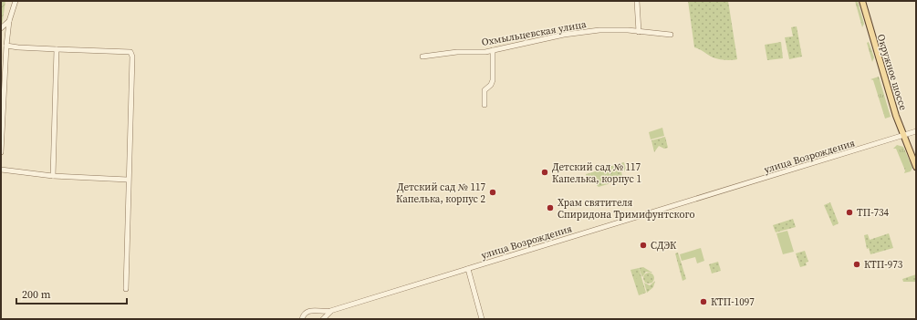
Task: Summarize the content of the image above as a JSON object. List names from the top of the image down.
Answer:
{
  "streets": {
    "main road": ["Окружное шоссе"],
    "street": ["Охмыльцевская улица", "улица Возрождения"]
  },
  "crossings": [
    ["Окружное шоссе", "улица Возрождения"]
  ],
  "places": [
    "Детский сад № 117 Капелька, корпус 1",
    "Детский сад № 117 Капелька, корпус 2",
    "Храм святителя Спиридона Тримифунтского",
    "ТП-734",
    "СДЭК",
    "КТП-973",
    "КТП-1097"
  ],
  "scale_bar": "200 m"
}
